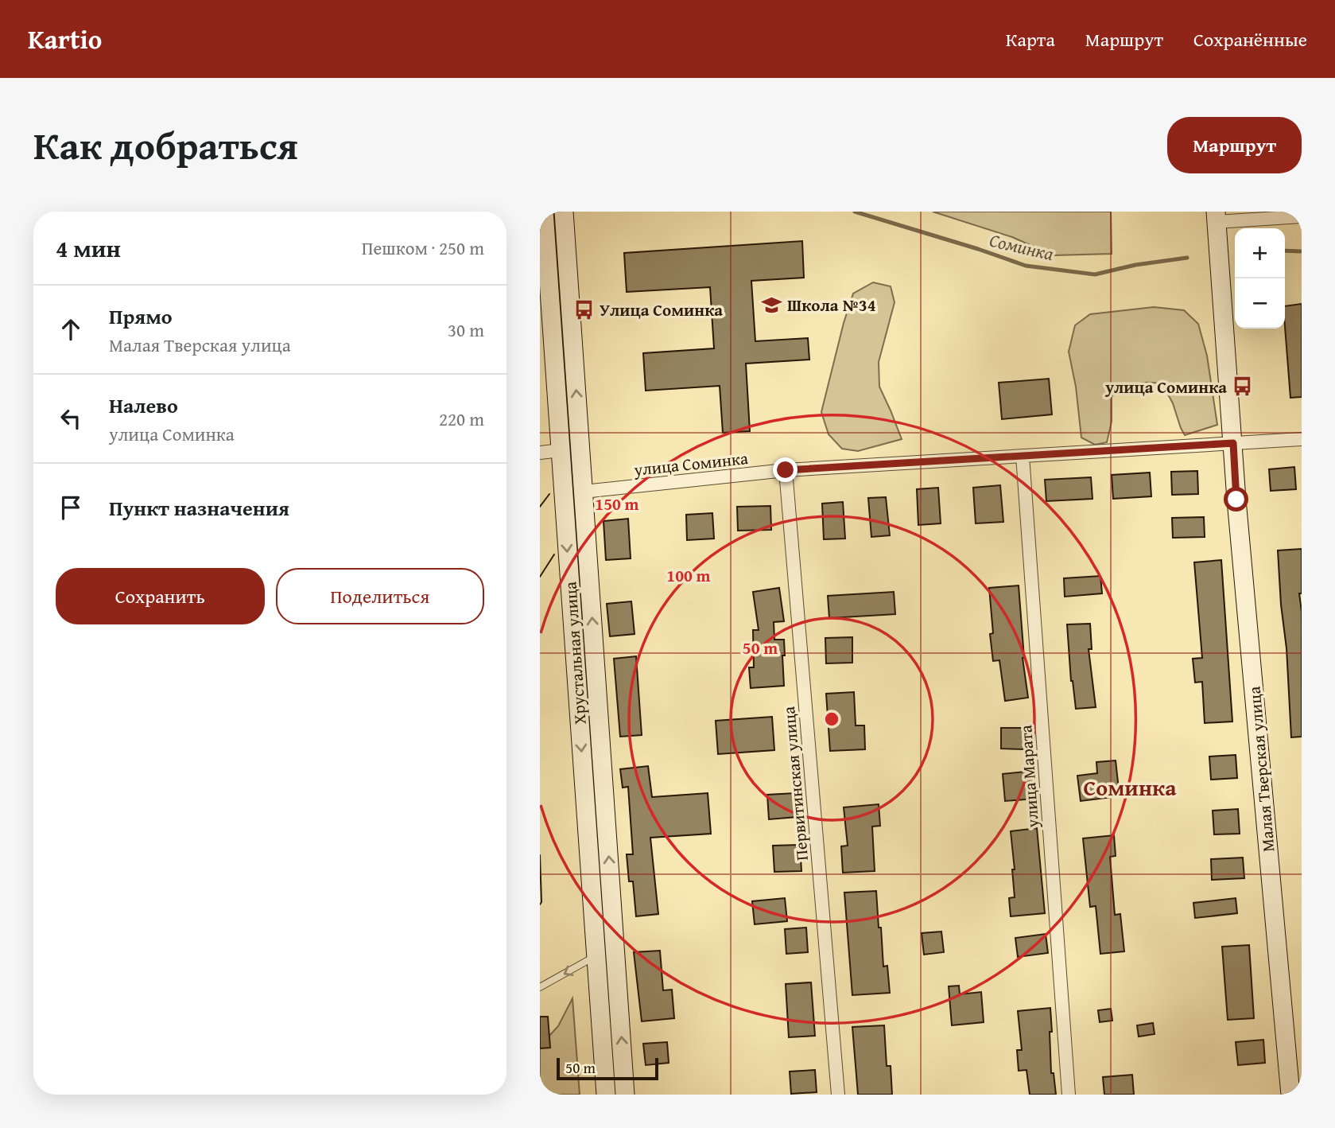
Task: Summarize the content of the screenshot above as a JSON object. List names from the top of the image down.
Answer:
{
  "streets": {
    "main road": ["Хрустальная улица", "Малая Тверская улица"],
    "street": ["улица Соминка", "улица Марата", "Первитинская улица"]
  },
  "crossings": [
    ["улица Соминка", "Хрустальная улица"],
    ["улица Соминка", "Малая Тверская улица"],
    ["улица Соминка", "улица Марата"],
    ["улица Соминка", "Первитинская улица"]
  ],
  "districts": ["Соминка"],
  "water": ["Соминка"],
  "places": {
    "school or university": ["Школа №34"],
    "bus stop": ["Улица Соминка", "улица Соминка"]
  },
  "scale_bar": "50 m",
  "page": {
    "header": "Kartio",
    "nav": ["Карта", "Маршрут", "Сохранённые"],
    "title": "Как добраться",
    "buttons": [
      "Маршрут",
      ["Сохранить", "Поделиться"]
    ],
    "heading": ["4 мин", "Пешком · 250 m"],
    "map_buttons": ["+", "−"],
    "list": [
      ["Прямо", "Малая Тверская улица", "30 m"],
      ["Налево", "улица Соминка", "220 m"],
      "Пункт назначения"
    ],
    "scale": "50 m"
  },
  "rings": ["150 m", "100 m", "50 m"]
}
